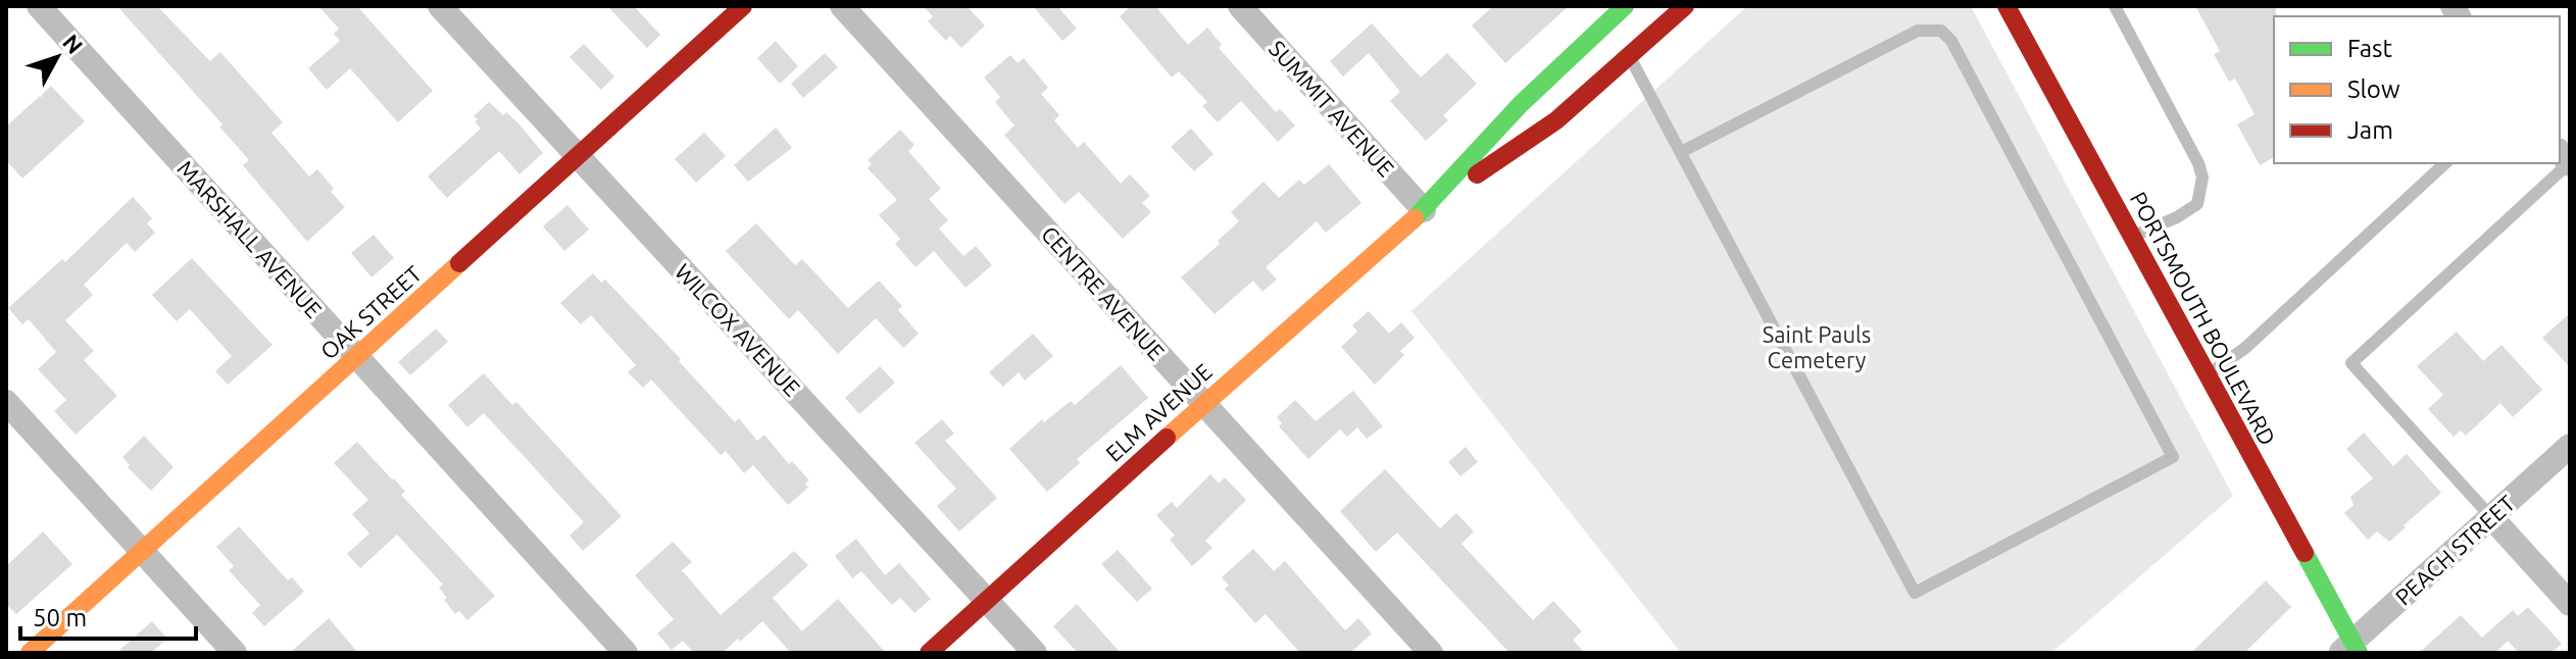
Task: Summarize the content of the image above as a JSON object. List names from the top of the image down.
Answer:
{
  "streets": {
    "main road": ["OAK STREET", "PORTSMOUTH BOULEVARD", "ELM AVENUE"],
    "street": [
      "SUMMIT AVENUE",
      "MARSHALL AVENUE",
      "CENTRE AVENUE",
      "WILCOX AVENUE",
      "PEACH STREET"
    ]
  },
  "crossings": [
    ["SUMMIT AVENUE", "ELM AVENUE"],
    ["MARSHALL AVENUE", "OAK STREET"],
    ["CENTRE AVENUE", "ELM AVENUE"],
    ["OAK STREET", "WILCOX AVENUE"],
    ["PORTSMOUTH BOULEVARD", "PEACH STREET"],
    ["WILCOX AVENUE", "ELM AVENUE"]
  ],
  "parks": ["Saint Pauls Cemetery"],
  "legend": ["Fast", "Slow", "Jam"],
  "scale_bar": "50 m",
  "north": "top right"
}
